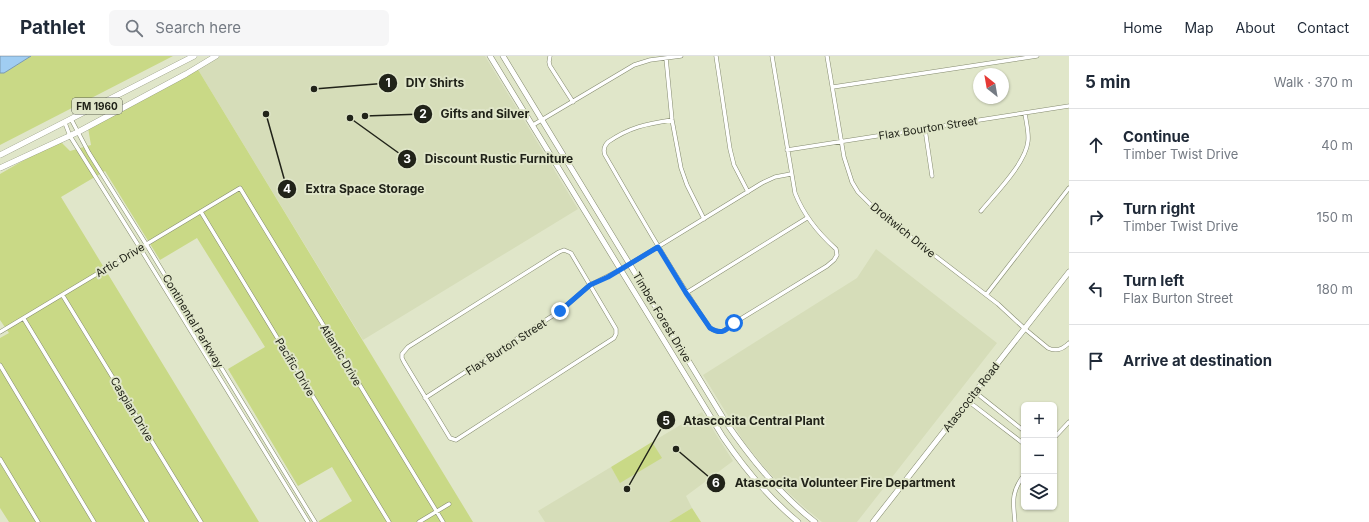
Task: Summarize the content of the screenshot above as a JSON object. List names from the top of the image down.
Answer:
{
  "streets": {
    "main road": ["FM 1960", "Timber Forest Drive", "Atascocita Road"],
    "street": [
      "Flax Bourton Street",
      "Droitwich Drive",
      "Artic Drive",
      "Continental Parkway",
      "Flax Burton Street",
      "Atlantic Drive",
      "Pacific Drive",
      "Caspian Drive"
    ]
  },
  "crossings": [
    ["FM 1960", "Continental Parkway"],
    ["Flax Bourton Street", "Droitwich Drive"],
    ["Droitwich Drive", "Atascocita Road"],
    ["Artic Drive", "Continental Parkway"],
    ["Artic Drive", "Atlantic Drive"],
    ["Artic Drive", "Pacific Drive"],
    ["Artic Drive", "Caspian Drive"],
    ["Timber Forest Drive", "Flax Burton Street"]
  ],
  "places": [
    "DIY Shirts",
    "Extra Space Storage",
    "Gifts and Silver",
    "Discount Rustic Furniture",
    "Atascocita Volunteer Fire Department",
    "Atascocita Central Plant"
  ],
  "north": "top left",
  "page": {
    "header": "Pathlet",
    "search": "Search here",
    "nav": [
      "Home",
      "Map",
      "About",
      "Contact"
    ],
    "heading": ["5 min", "Walk · 370 m"],
    "list": [
      ["Continue", "Timber Twist Drive", "40 m"],
      ["Turn right", "Timber Twist Drive", "150 m"],
      ["Turn left", "Flax Burton Street", "180 m"],
      "Arrive at destination"
    ],
    "map_buttons": ["+", "−"]
  }
}
